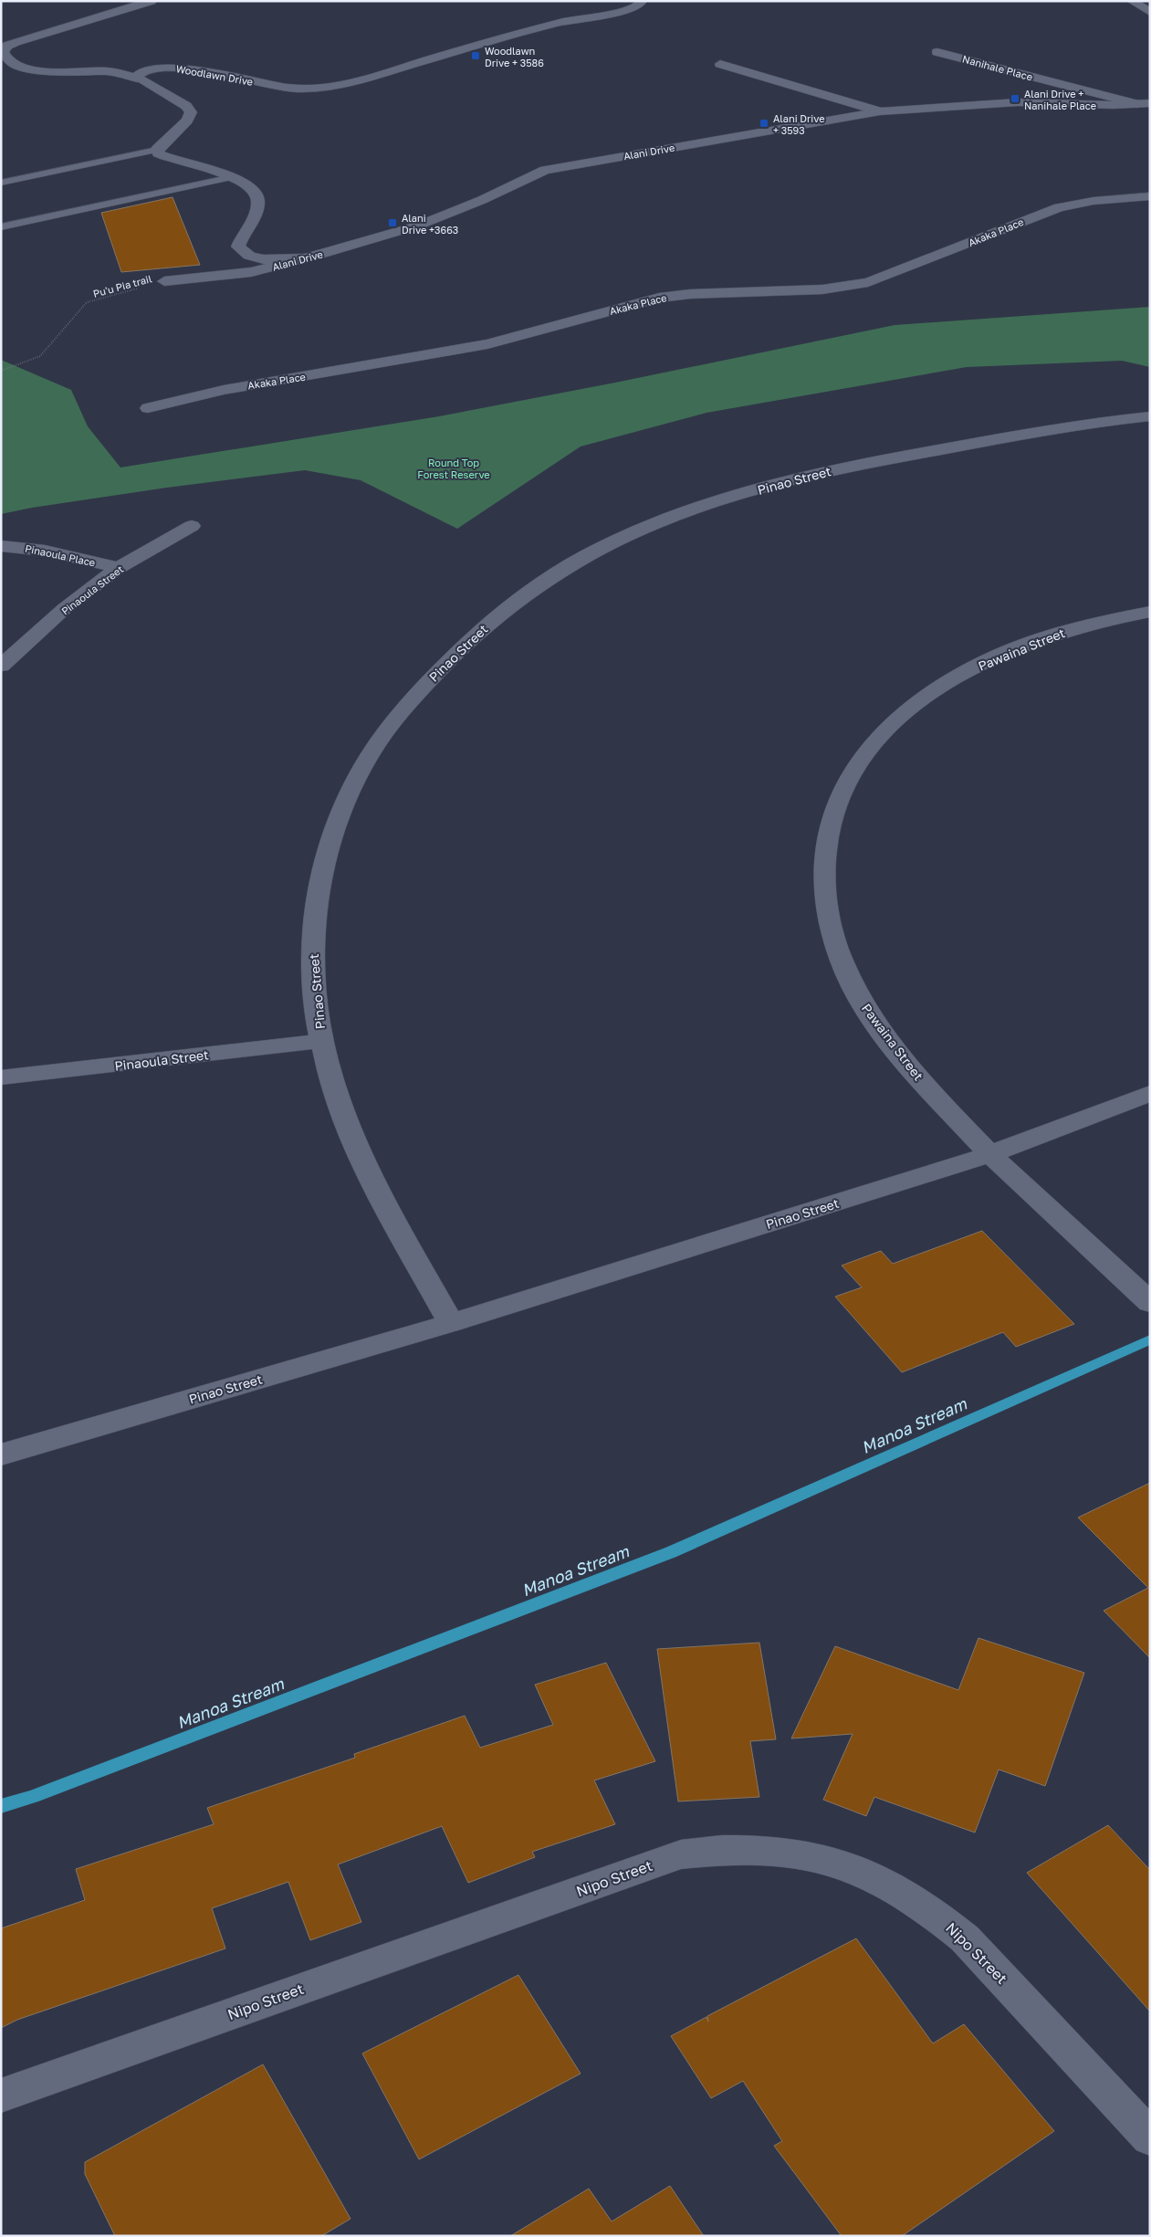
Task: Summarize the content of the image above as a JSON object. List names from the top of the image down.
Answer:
{
  "streets": {
    "street": [
      "Nanihale Place",
      "Woodlawn Drive",
      "Alani Drive",
      "Akaka Place",
      "Pinao Street",
      "Pinaoula Place",
      "Pinaoula Street",
      "Pawaina Street",
      "Nipo Street"
    ],
    "path": ["Pu'u Pia trail"]
  },
  "crossings": [
    ["Nanihale Place", "Alani Drive"],
    ["Alani Drive", "Pu'u Pia trail"],
    ["Pinao Street", "Pinaoula Street"],
    ["Pinao Street", "Pawaina Street"],
    ["Pinaoula Place", "Pinaoula Street"]
  ],
  "water": ["Manoa Stream"],
  "parks": ["Round Top Forest Reserve"],
  "places": {
    "transit": [
      "Woodlawn Drive + 3586",
      "Alani Drive + Nanihale Place",
      "Alani Drive + 3593",
      "Alani Drive +3663"
    ]
  }
}
